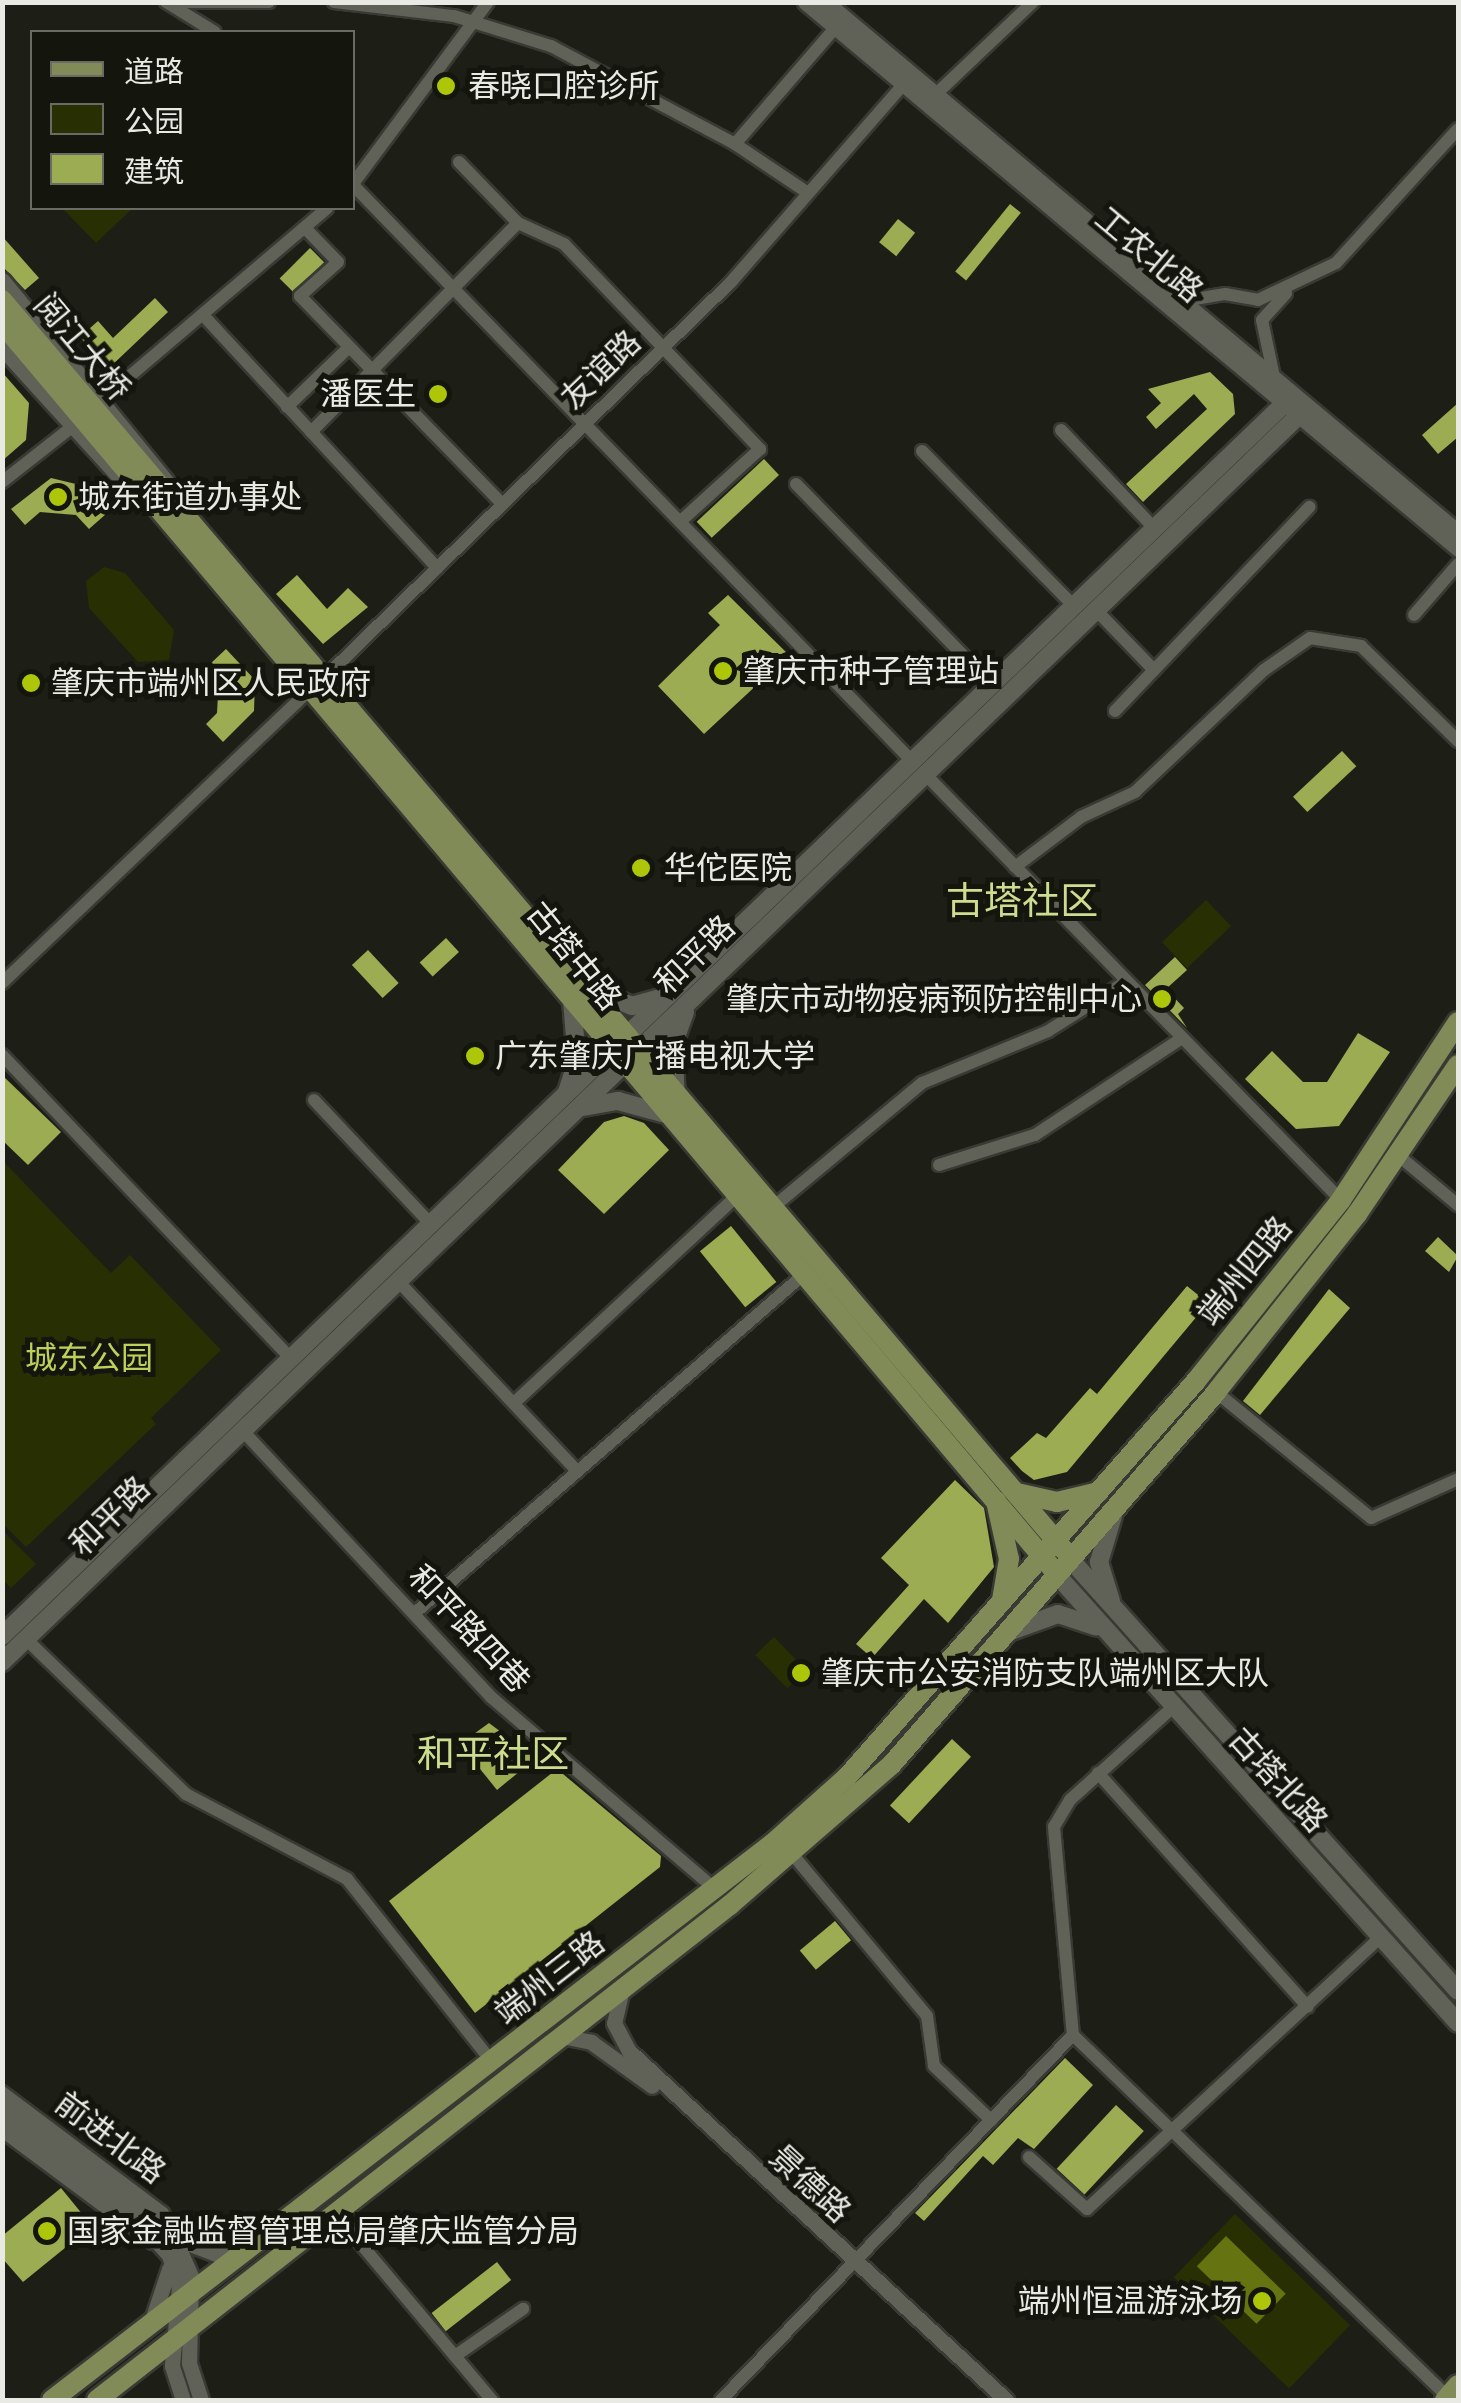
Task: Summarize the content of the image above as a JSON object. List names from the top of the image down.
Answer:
{
  "streets": {
    "main road": [
      "阅江大桥",
      "和平路",
      "古塔中路",
      "端州四路",
      "古塔北路",
      "端州三路"
    ],
    "street": [
      "工农北路",
      "友谊路",
      "和平路四巷",
      "前进北路",
      "景德路"
    ]
  },
  "crossings": [
    ["工农北路", "友谊路"],
    ["工农北路", "和平路"],
    ["阅江大桥", "古塔中路"],
    ["友谊路", "古塔中路"],
    ["和平路", "古塔中路"],
    ["和平路", "和平路四巷"],
    ["古塔中路", "端州四路"],
    ["古塔中路", "端州三路"],
    ["端州四路", "古塔北路"],
    ["端州四路", "端州三路"],
    ["和平路四巷", "端州三路"],
    ["古塔北路", "端州三路"],
    ["端州三路", "前进北路"],
    ["端州三路", "景德路"]
  ],
  "districts": ["古塔社区", "和平社区"],
  "parks": ["城东公园"],
  "places": [
    "春晓口腔诊所",
    "潘医生",
    "城东街道办事处",
    "肇庆市种子管理站",
    "肇庆市端州区人民政府",
    "华佗医院",
    "肇庆市动物疫病预防控制中心",
    "广东肇庆广播电视大学",
    "肇庆市公安消防支队端州区大队",
    "国家金融监督管理总局肇庆监管分局",
    "端州恒温游泳场"
  ],
  "legend": ["道路", "公园", "建筑"]
}
